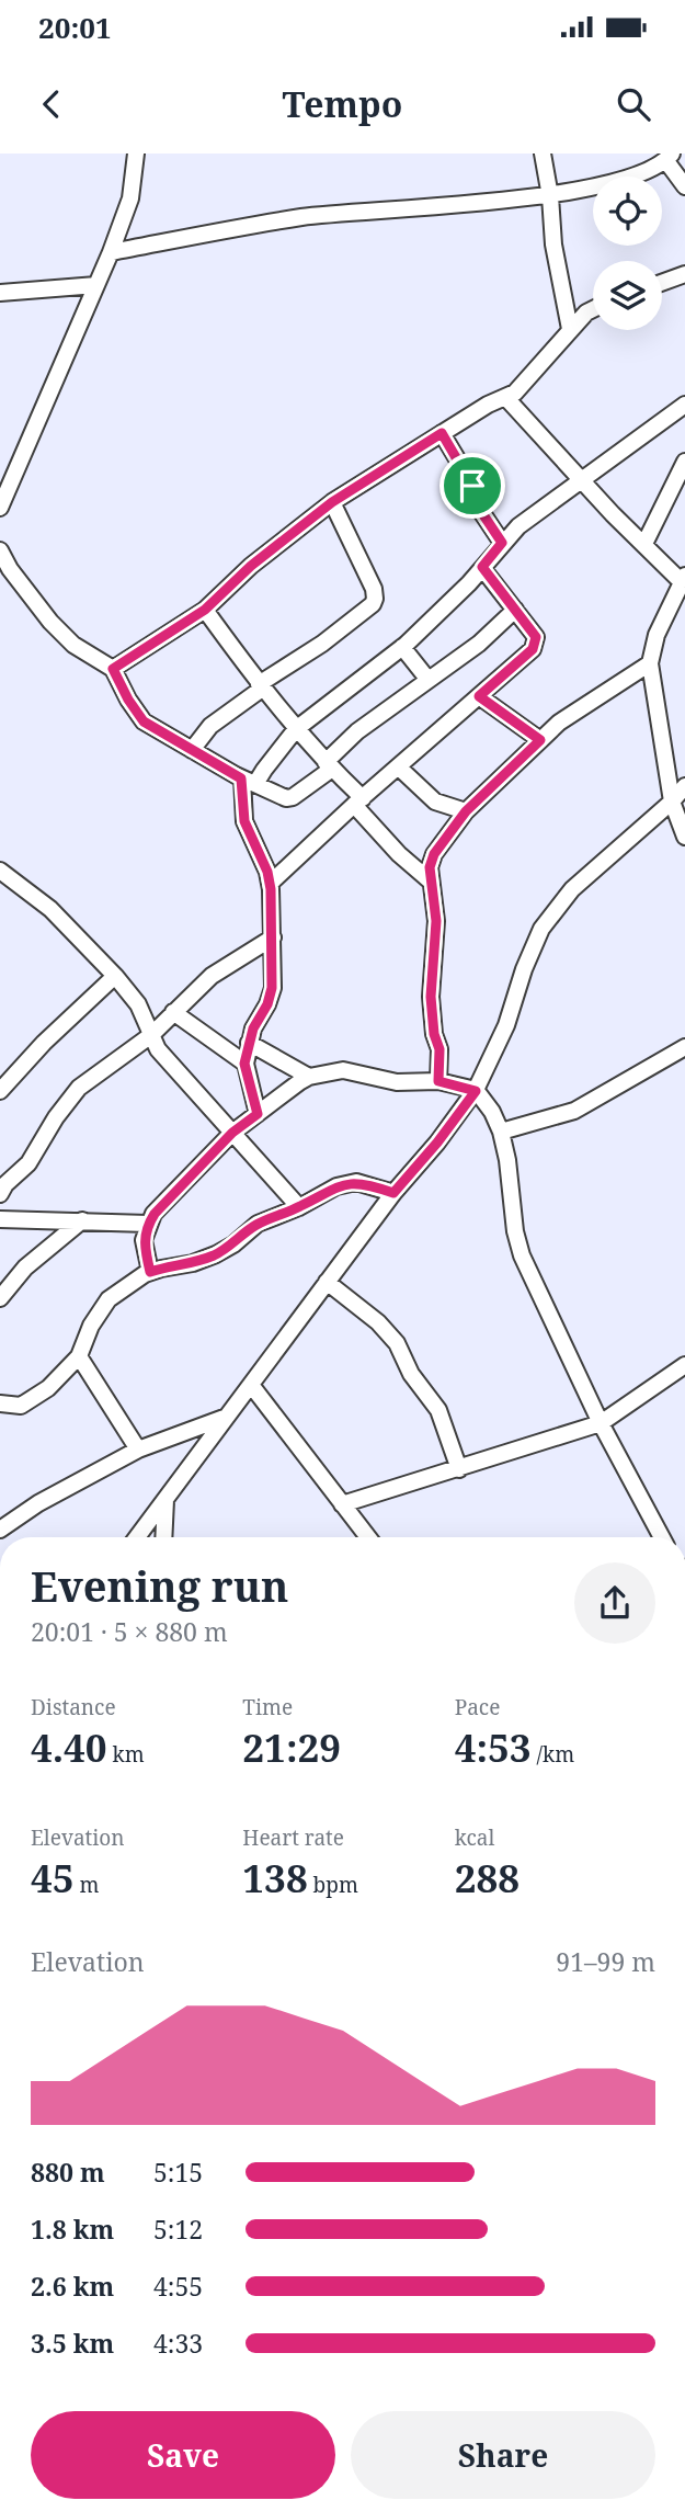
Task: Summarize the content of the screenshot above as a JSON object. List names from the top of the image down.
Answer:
{
  "page": {
    "status": "20:01",
    "header": "Tempo",
    "heading": ["Evening run", "20:01 · 5 × 880 m"],
    "stats": [
      ["Distance", "4.40 km"],
      ["Time", "21:29"],
      ["Pace", "4:53 /km"],
      ["Elevation", "45 m"],
      ["Heart rate", "138 bpm"],
      ["kcal", "288"]
    ],
    "chart": ["Elevation", "91–99 m"],
    "list": [
      {
        "name": "880 m",
        "note": "5:15"
      },
      {
        "name": "1.8 km",
        "note": "5:12"
      },
      {
        "name": "2.6 km",
        "note": "4:55"
      },
      {
        "name": "3.5 km",
        "note": "4:33"
      }
    ],
    "buttons": ["Save", "Share"]
  }
}
